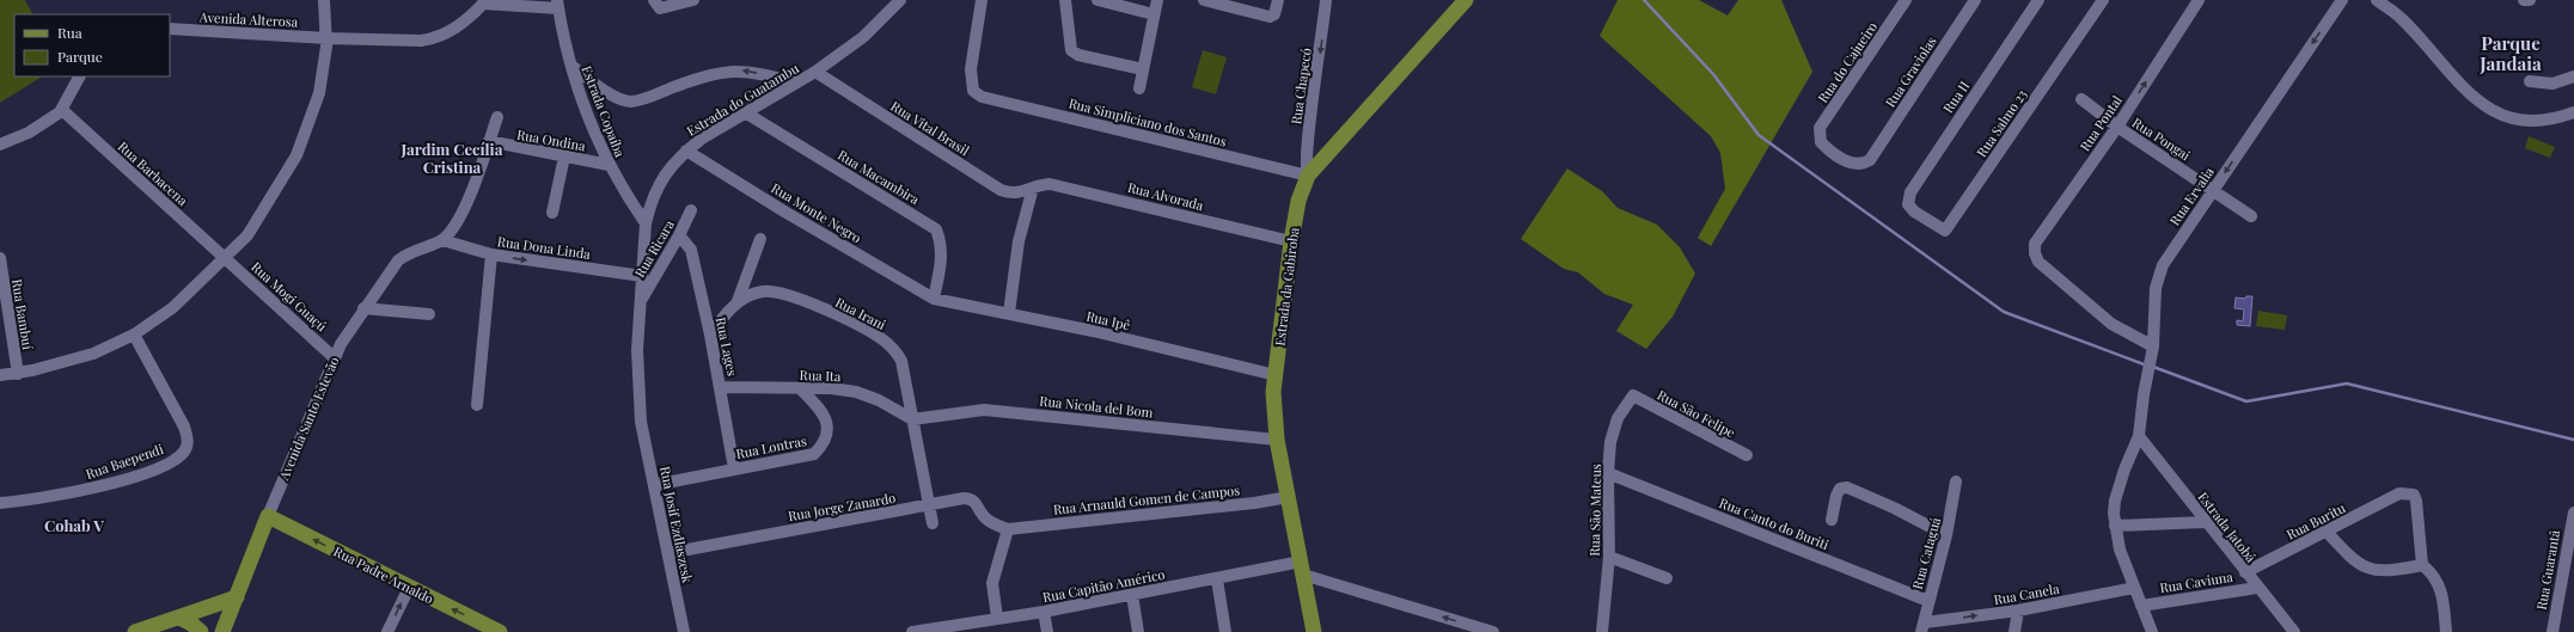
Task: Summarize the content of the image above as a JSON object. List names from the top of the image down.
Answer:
{
  "streets": {
    "main road": ["Estrada da Gabiroba", "Avenida Santo Estevão", "Rua Padre Arnaldo"],
    "street": [
      "Avenida Alterosa",
      "Rua do Cajueiro",
      "Rua Graviolas",
      "Rua Chapecó",
      "Rua II",
      "Estrada do Guatambu",
      "Estrada Copaíba",
      "Rua Simpliciano dos Santos",
      "Rua Salmo 23",
      "Rua Pontal",
      "Rua Vital Brasil",
      "Rua Pongai",
      "Rua Ondina",
      "Rua Barbacena",
      "Rua Macambira",
      "Rua Alvorada",
      "Rua Ervalia",
      "Rua Monte Negro",
      "Rua Dona Linda",
      "Rua Ricara",
      "Rua Mogi Guaçú",
      "Rua Irani",
      "Rua Bambuí",
      "Rua Ipê",
      "Rua Lages",
      "Rua Ita",
      "Rua Nicola del Bom",
      "Rua São Felipe",
      "Rua Lontras",
      "Rua Baependi",
      "Rua Arnauld Gomen de Campos",
      "Rua Jorge Zanardo",
      "Rua São Mateus",
      "Rua Buritu",
      "Rua Canto do Buriti",
      "Rua Josif Ezdlaszesk",
      "Estrada Jatobá",
      "Rua Cataguá",
      "Rua Guarantâ",
      "Rua Caviuna",
      "Rua Capitão Américo",
      "Rua Canela"
    ]
  },
  "crossings": [
    ["Rua do Cajueiro", "Rua Graviolas"],
    ["Rua Chapecó", "Rua Simpliciano dos Santos"],
    ["Rua Chapecó", "Estrada da Gabiroba"],
    ["Rua II", "Rua Salmo 23"],
    ["Estrada do Guatambu", "Estrada Copaíba"],
    ["Estrada do Guatambu", "Rua Vital Brasil"],
    ["Estrada do Guatambu", "Rua Macambira"],
    ["Estrada do Guatambu", "Rua Monte Negro"],
    ["Estrada do Guatambu", "Rua Dona Linda"],
    ["Estrada do Guatambu", "Rua Ricara"],
    ["Estrada do Guatambu", "Rua Josif Ezdlaszesk"],
    ["Estrada Copaíba", "Rua Ondina"],
    ["Rua Simpliciano dos Santos", "Estrada da Gabiroba"],
    ["Rua Pontal", "Rua Pongai"],
    ["Rua Pontal", "Rua Ervalia"],
    ["Rua Vital Brasil", "Rua Alvorada"],
    ["Rua Pongai", "Rua Ervalia"],
    ["Rua Barbacena", "Rua Mogi Guaçú"],
    ["Rua Macambira", "Rua Monte Negro"],
    ["Rua Macambira", "Rua Ipê"],
    ["Rua Alvorada", "Estrada da Gabiroba"],
    ["Rua Ervalia", "Estrada Jatobá"],
    ["Rua Monte Negro", "Rua Ipê"],
    ["Rua Dona Linda", "Avenida Santo Estevão"],
    ["Rua Ricara", "Rua Lages"],
    ["Estrada da Gabiroba", "Rua Ipê"],
    ["Estrada da Gabiroba", "Rua Nicola del Bom"],
    ["Estrada da Gabiroba", "Rua Arnauld Gomen de Campos"],
    ["Estrada da Gabiroba", "Rua Capitão Américo"],
    ["Rua Mogi Guaçú", "Avenida Santo Estevão"],
    ["Rua Irani", "Rua Lages"],
    ["Rua Irani", "Rua Ita"],
    ["Rua Irani", "Rua Nicola del Bom"],
    ["Rua Irani", "Rua Jorge Zanardo"],
    ["Rua Lages", "Rua Ita"],
    ["Rua Lages", "Rua Lontras"],
    ["Rua Ita", "Rua Nicola del Bom"],
    ["Rua Ita", "Rua Lontras"],
    ["Rua São Felipe", "Rua São Mateus"],
    ["Avenida Santo Estevão", "Rua Padre Arnaldo"],
    ["Rua Lontras", "Rua Josif Ezdlaszesk"],
    ["Rua Arnauld Gomen de Campos", "Rua Jorge Zanardo"],
    ["Rua Jorge Zanardo", "Rua Josif Ezdlaszesk"],
    ["Rua São Mateus", "Rua Canto do Buriti"],
    ["Rua Buritu", "Estrada Jatobá"],
    ["Rua Canto do Buriti", "Rua Cataguá"],
    ["Estrada Jatobá", "Rua Caviuna"],
    ["Rua Cataguá", "Rua Canela"]
  ],
  "one_way": [
    "Rua Chapecó",
    "Rua Ervalia",
    "Rua Dona Linda",
    "Rua Padre Arnaldo",
    "Rua Canela"
  ],
  "districts": ["Parque Jandaia", "Jardim Cecília Cristina", "Cohab V"],
  "legend": ["Rua", "Parque"]
}
